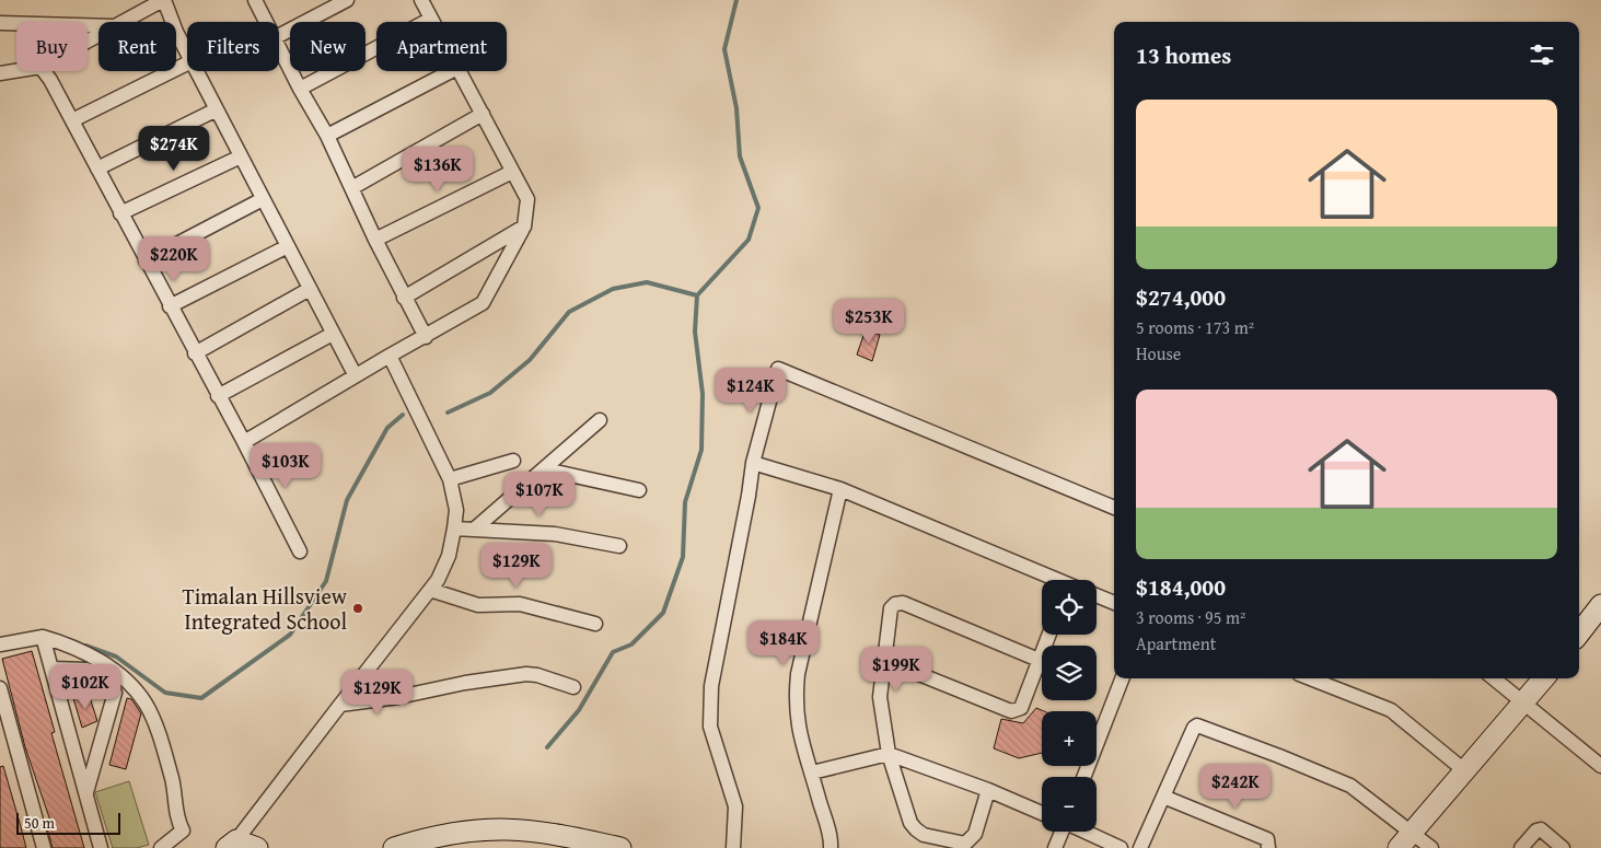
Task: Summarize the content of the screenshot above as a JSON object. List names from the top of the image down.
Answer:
{
  "places": ["Timalan Hillsview Integrated School"],
  "scale_bar": "50 m",
  "page": {
    "chip": [
      "Buy",
      "Rent",
      "Filters",
      "New",
      "Apartment"
    ],
    "heading": "13 homes",
    "list": [
      {
        "name": "$274,000",
        "note": "5 rooms · 173 m² · House"
      },
      {
        "name": "$184,000",
        "note": "3 rooms · 95 m² · Apartment"
      }
    ],
    "price": [
      "$274K",
      "$136K",
      "$220K",
      "$253K",
      "$124K",
      "$103K",
      "$107K",
      "$129K",
      "$184K",
      "$199K",
      "$102K",
      "$129K",
      "$242K"
    ],
    "map_buttons": ["+", "−"],
    "scale": "50 m"
  }
}
